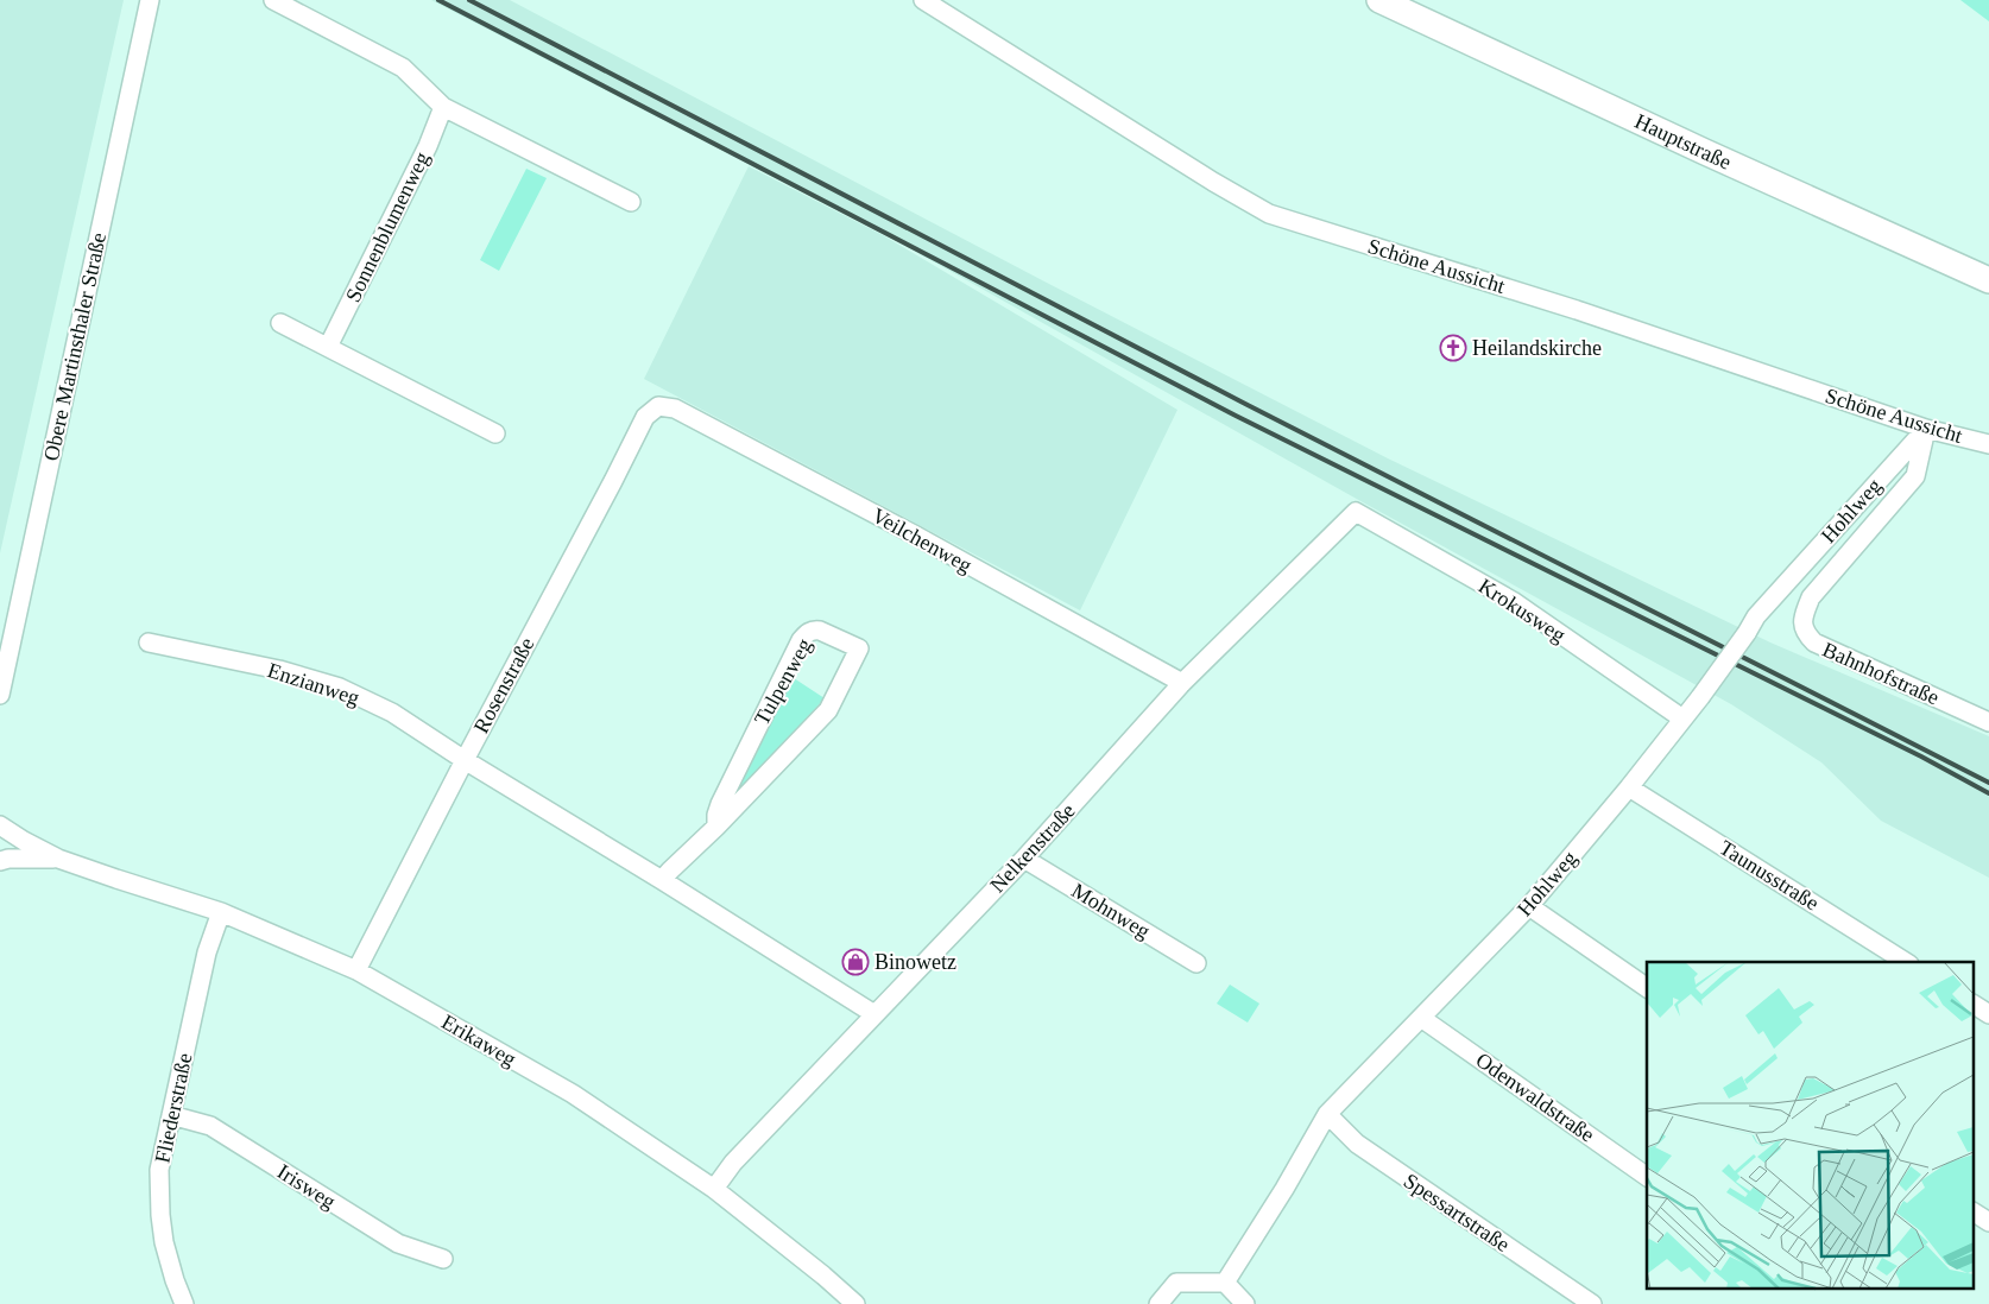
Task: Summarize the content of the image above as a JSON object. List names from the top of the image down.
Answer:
{
  "streets": {
    "street": [
      "Hauptstraße",
      "Sonnenblumenweg",
      "Schöne Aussicht",
      "Obere Martinsthaler Straße",
      "Hohlweg",
      "Veilchenweg",
      "Krokusweg",
      "Bahnhofstraße",
      "Tulpenweg",
      "Enzianweg",
      "Rosenstraße",
      "Nelkenstraße",
      "Taunusstraße",
      "Mohnweg",
      "Erikaweg",
      "Odenwaldstraße",
      "Fliederstraße",
      "Irisweg",
      "Spessartstraße"
    ]
  },
  "crossings": [
    ["Schöne Aussicht", "Hohlweg"],
    ["Schöne Aussicht", "Bahnhofstraße"],
    ["Hohlweg", "Krokusweg"],
    ["Hohlweg", "Bahnhofstraße"],
    ["Hohlweg", "Taunusstraße"],
    ["Hohlweg", "Odenwaldstraße"],
    ["Hohlweg", "Spessartstraße"],
    ["Veilchenweg", "Rosenstraße"],
    ["Veilchenweg", "Nelkenstraße"],
    ["Krokusweg", "Nelkenstraße"],
    ["Enzianweg", "Rosenstraße"],
    ["Rosenstraße", "Erikaweg"],
    ["Nelkenstraße", "Mohnweg"],
    ["Nelkenstraße", "Erikaweg"],
    ["Erikaweg", "Fliederstraße"],
    ["Fliederstraße", "Irisweg"]
  ],
  "places": {
    "church": ["Heilandskirche"],
    "shop": ["Binowetz"]
  }
}
